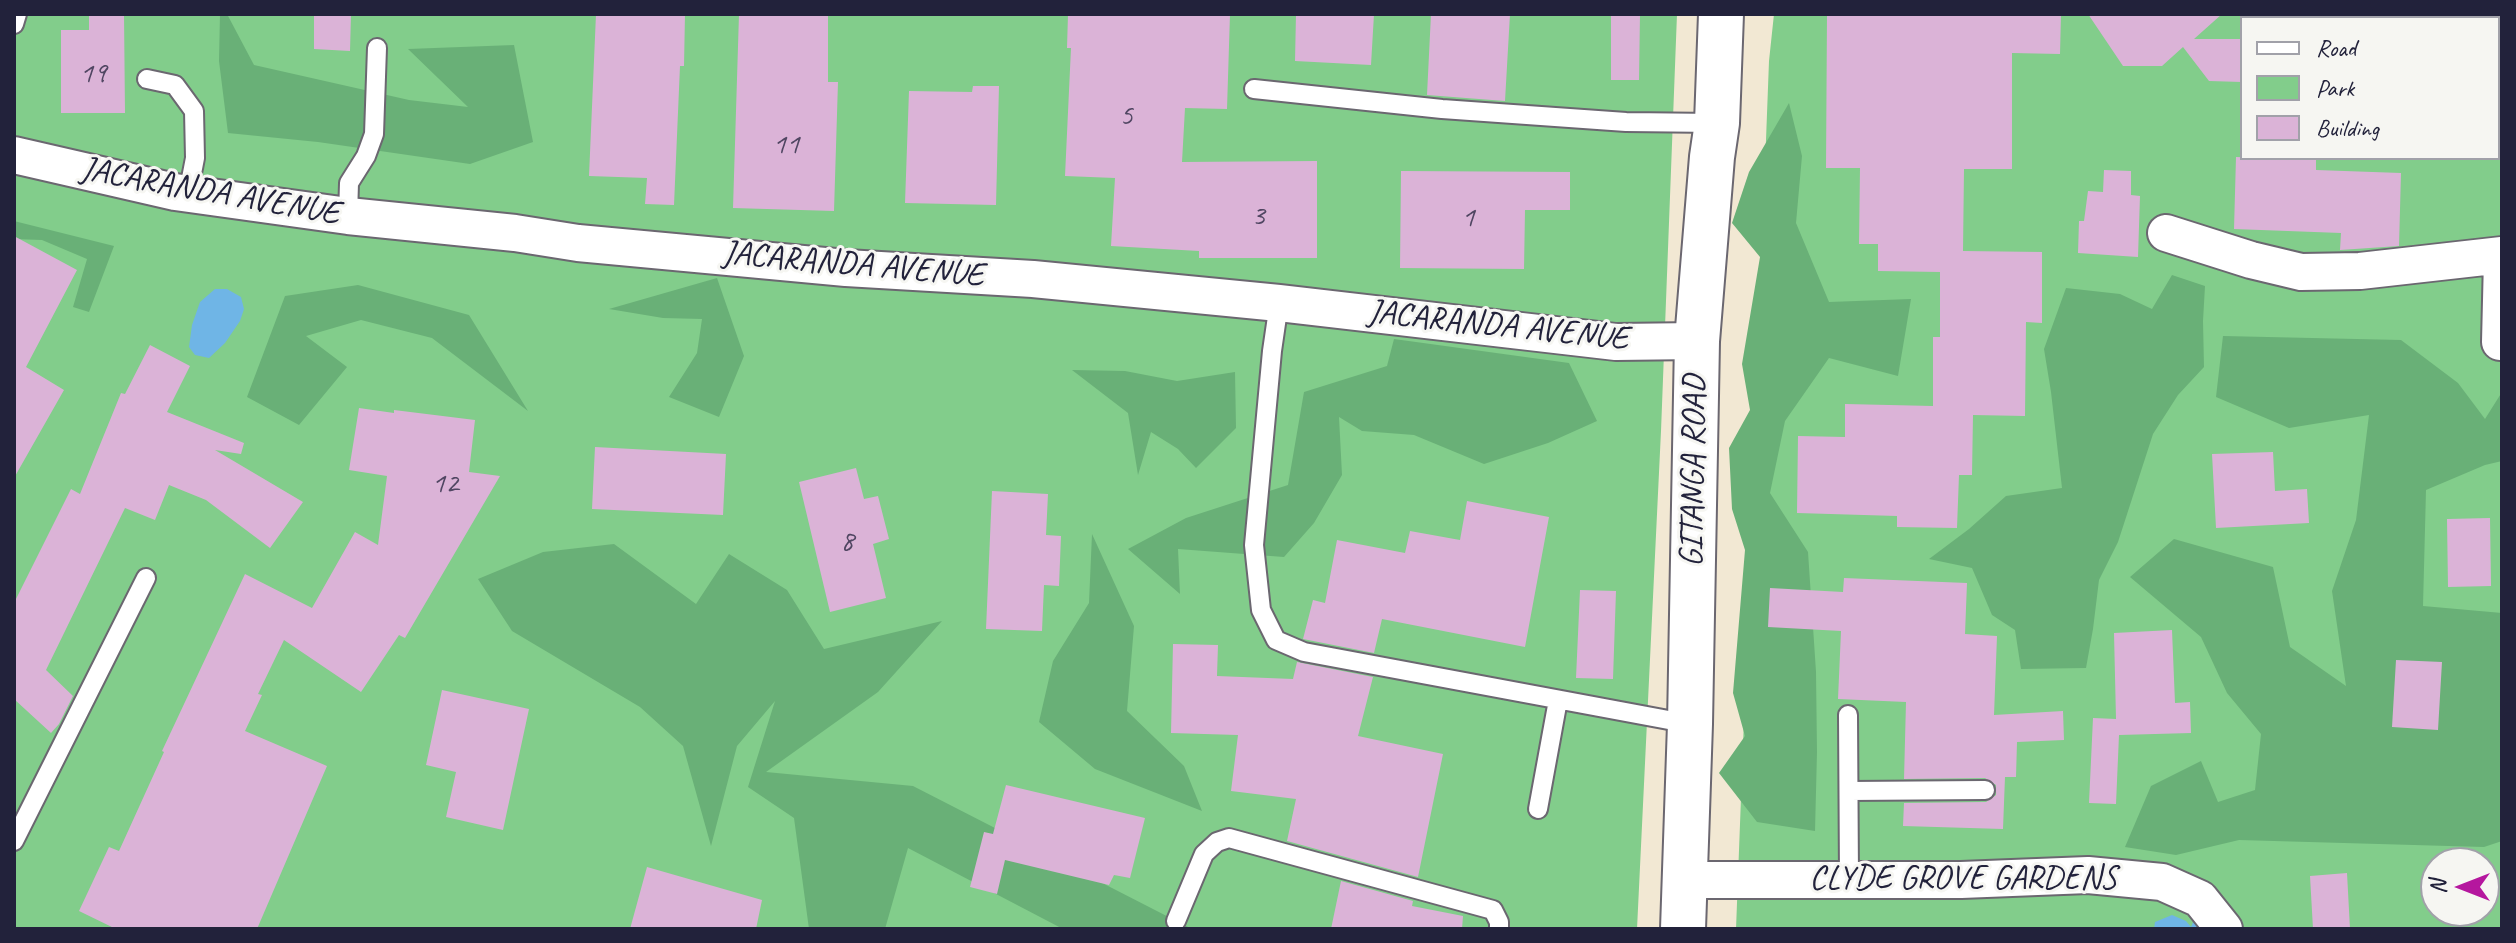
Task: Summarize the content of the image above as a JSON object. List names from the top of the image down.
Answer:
{
  "streets": {
    "main road": ["GITANGA ROAD"],
    "street": ["JACARANDA AVENUE", "CLYDE GROVE GARDENS"]
  },
  "crossings": [
    ["JACARANDA AVENUE", "GITANGA ROAD"],
    ["GITANGA ROAD", "CLYDE GROVE GARDENS"]
  ],
  "house_numbers": [
    "19",
    "5",
    "11",
    "3",
    "1",
    "12",
    "8"
  ],
  "legend": ["Road", "Park", "Building"],
  "north": "left"
}
